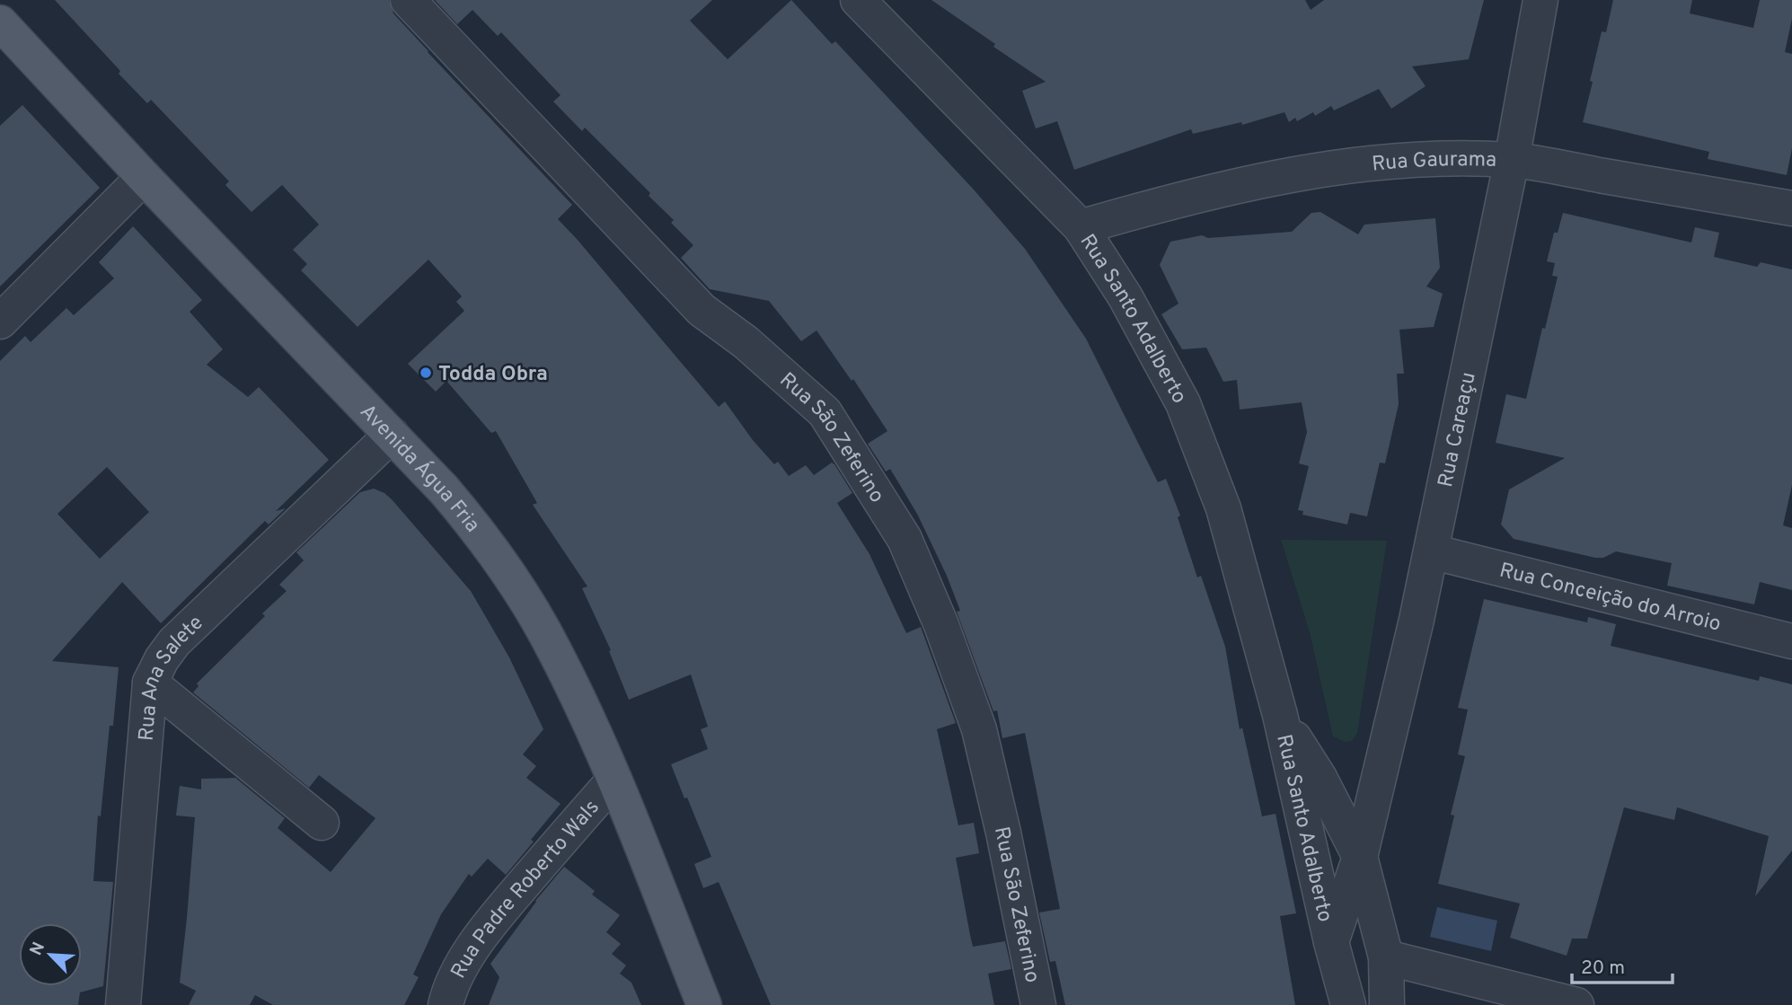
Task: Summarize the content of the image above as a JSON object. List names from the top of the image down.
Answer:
{
  "streets": {
    "main road": ["Avenida Água Fria"],
    "street": [
      "Rua Gaurama",
      "Rua Santo Adalberto",
      "Rua Careaçu",
      "Rua São Zeferino",
      "Rua Conceição do Arroio",
      "Rua Ana Salete",
      "Rua Padre Roberto Wals"
    ]
  },
  "crossings": [
    ["Rua Gaurama", "Rua Santo Adalberto"],
    ["Rua Gaurama", "Rua Careaçu"],
    ["Rua Santo Adalberto", "Rua Careaçu"],
    ["Rua Careaçu", "Rua Conceição do Arroio"],
    ["Avenida Água Fria", "Rua Ana Salete"],
    ["Avenida Água Fria", "Rua Padre Roberto Wals"]
  ],
  "places": ["Todda Obra"],
  "scale_bar": "20 m",
  "north": "top left"
}
